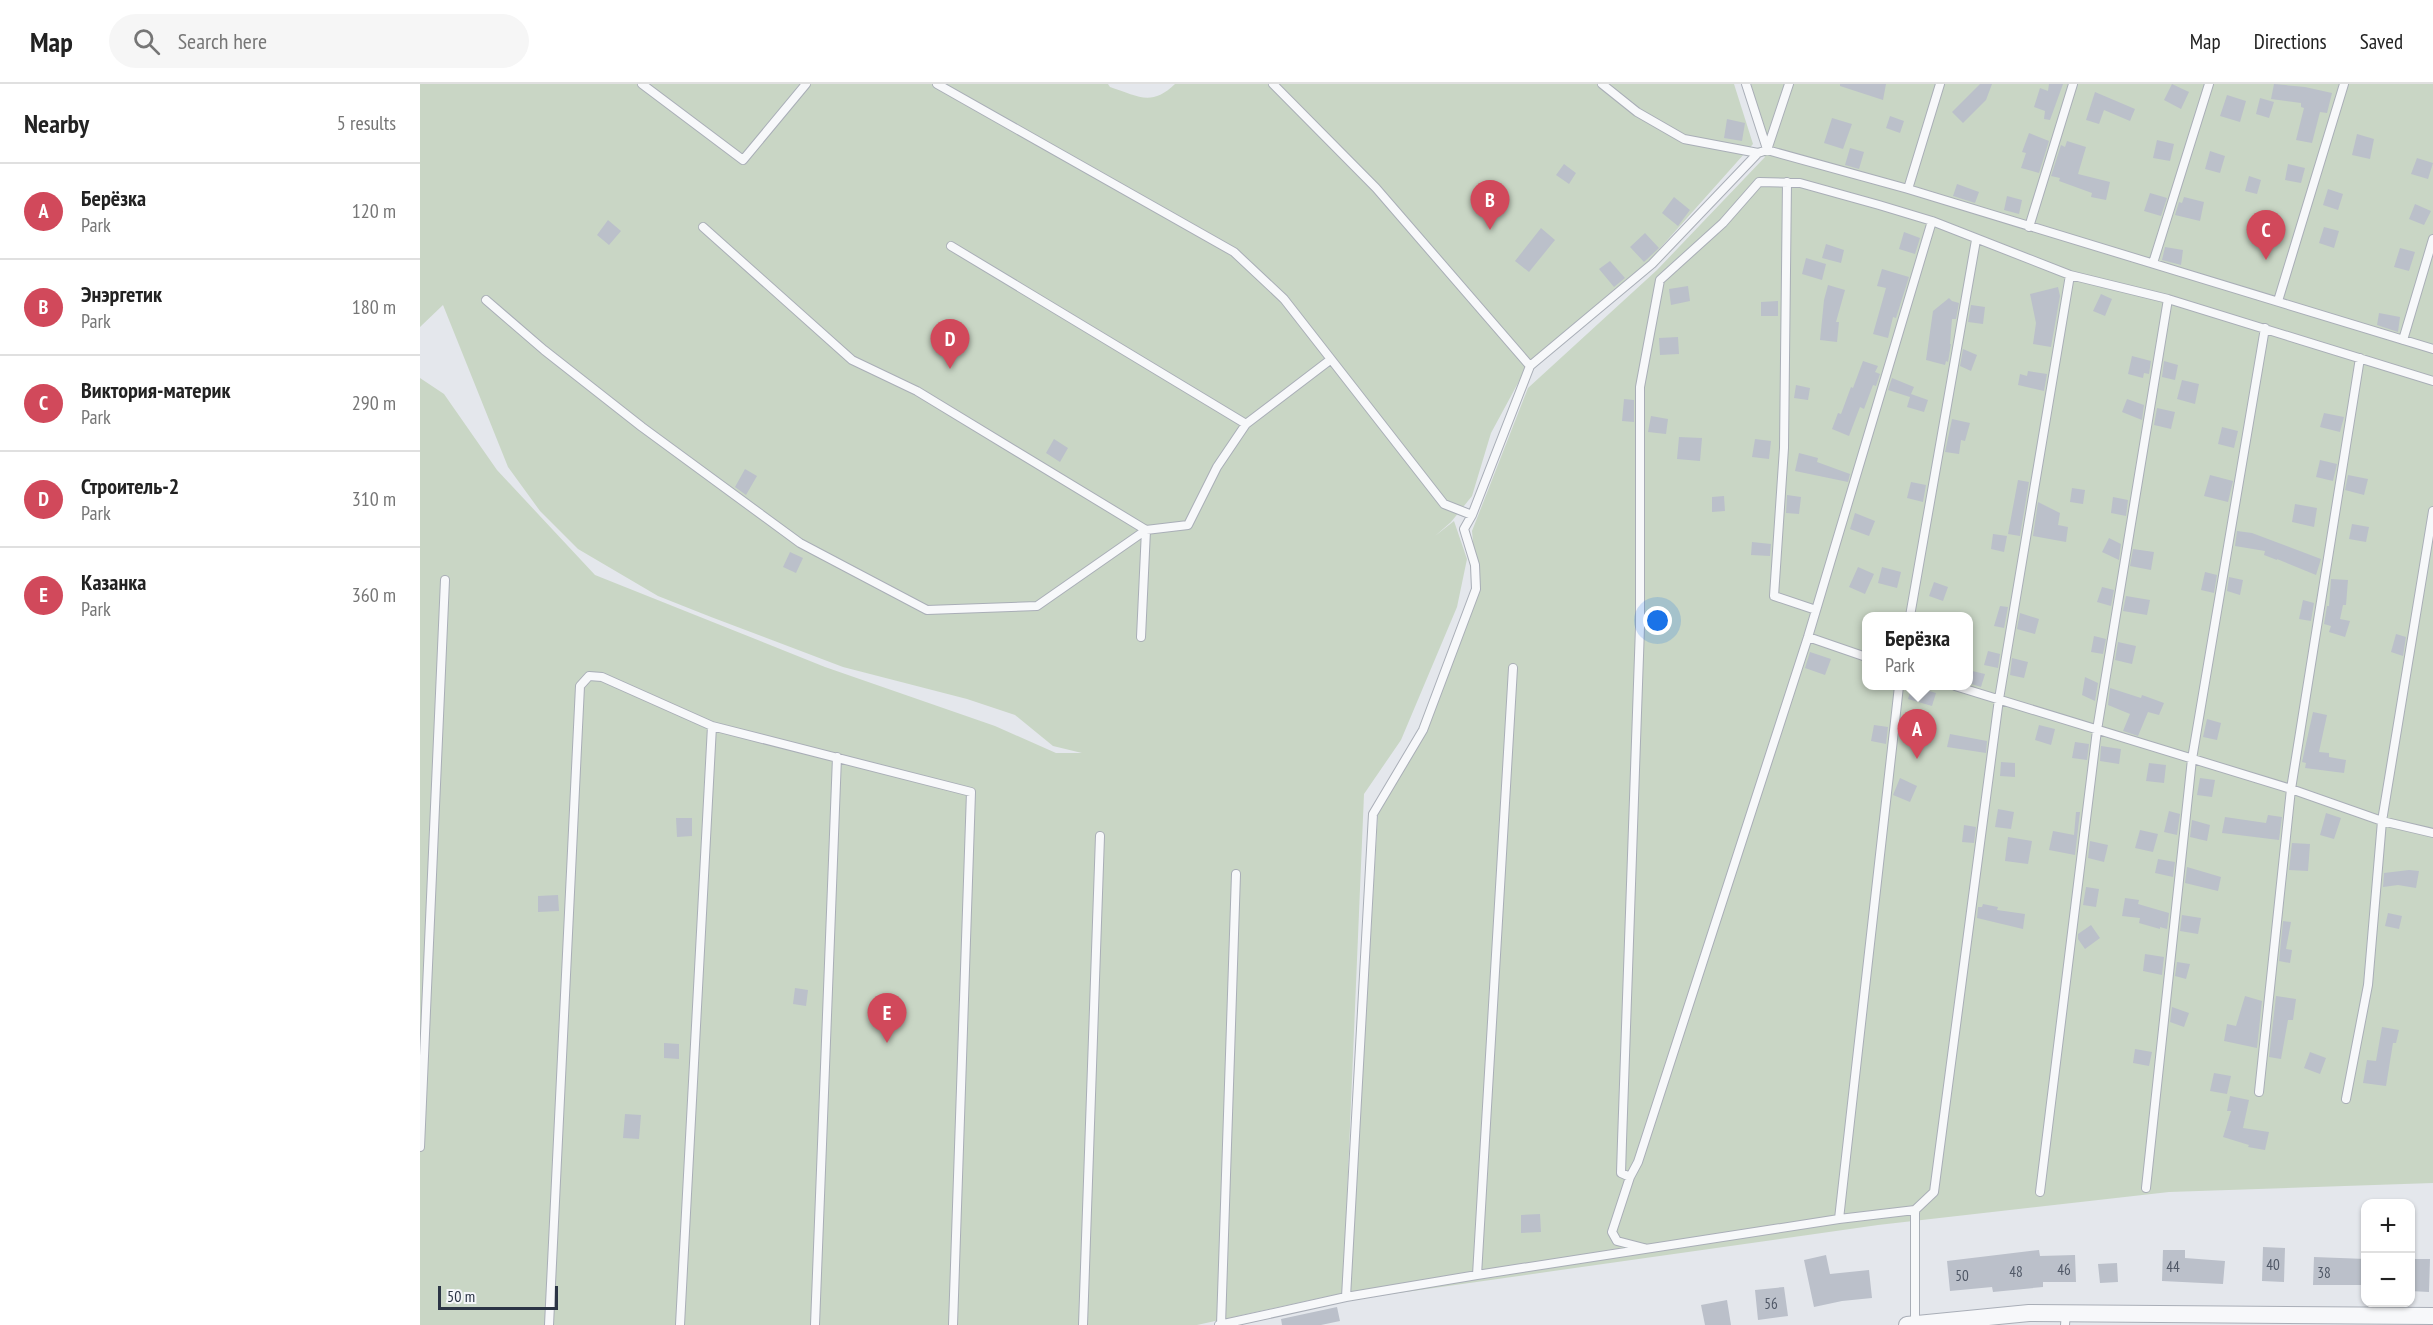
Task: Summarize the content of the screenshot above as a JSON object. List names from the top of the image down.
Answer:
{
  "house_numbers": [
    "40",
    "44",
    "46",
    "48",
    "38",
    "50",
    "56"
  ],
  "scale_bar": "50 m",
  "page": {
    "header": "Map",
    "search": "Search here",
    "nav": ["Map", "Directions", "Saved"],
    "heading": ["Nearby", "5 results"],
    "list": [
      {
        "mark": "A",
        "name": "Берёзка",
        "note": "Park",
        "value": "120 m"
      },
      {
        "mark": "B",
        "name": "Энэргетик",
        "note": "Park",
        "value": "180 m"
      },
      {
        "mark": "C",
        "name": "Виктория-материк",
        "note": "Park",
        "value": "290 m"
      },
      {
        "mark": "D",
        "name": "Строитель-2",
        "note": "Park",
        "value": "310 m"
      },
      {
        "mark": "E",
        "name": "Казанка",
        "note": "Park",
        "value": "360 m"
      }
    ],
    "pins": [
      "B",
      "C",
      "D",
      "A",
      "E"
    ],
    "popup": ["Берёзка", "Park"],
    "map_buttons": ["+", "−"],
    "scale": "50 m"
  }
}
